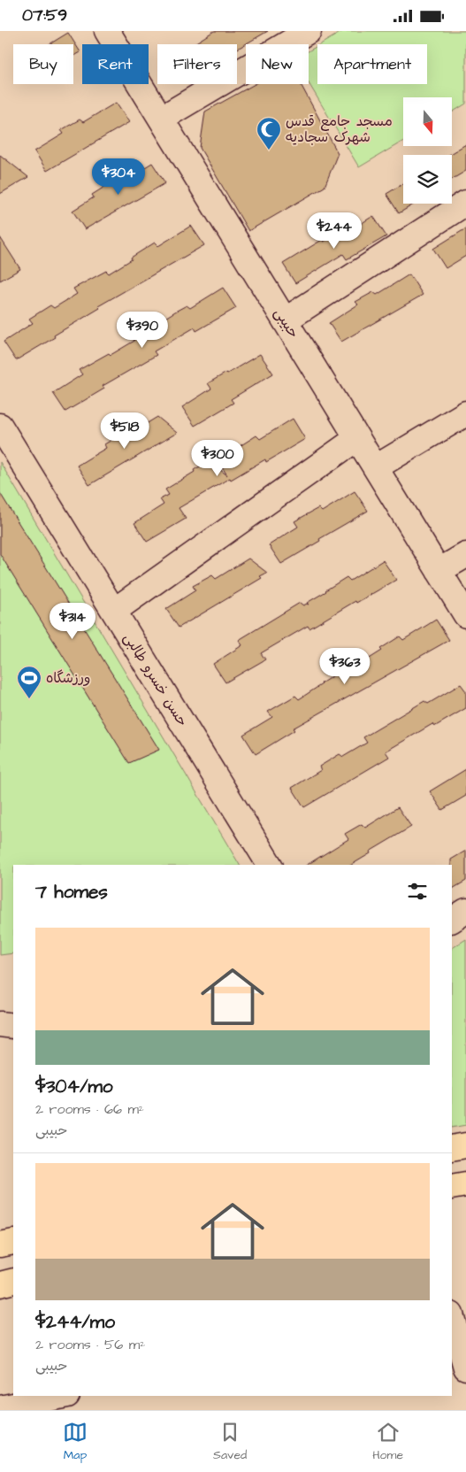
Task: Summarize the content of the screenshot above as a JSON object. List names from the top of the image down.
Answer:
{
  "streets": {
    "street": ["حبیبی", "حسن خسرو طالبی"]
  },
  "places": {
    "mosque": ["مسجد جامع قدس شهرک سجادیه"],
    "sports": ["ورزشگاه"]
  },
  "north": "bottom",
  "page": {
    "status": "07:59",
    "chip": [
      "Buy",
      "Rent",
      "Filters",
      "New",
      "Apartment"
    ],
    "price": [
      "$304",
      "$244",
      "$390",
      "$518",
      "$300",
      "$314",
      "$363"
    ],
    "heading": "7 homes",
    "list": [
      {
        "name": "$304/mo",
        "note": "2 rooms · 66 m² · حبیبی"
      },
      {
        "name": "$244/mo",
        "note": "2 rooms · 56 m² · حبیبی"
      }
    ],
    "tabs": ["Map", "Saved", "Home"]
  }
}
